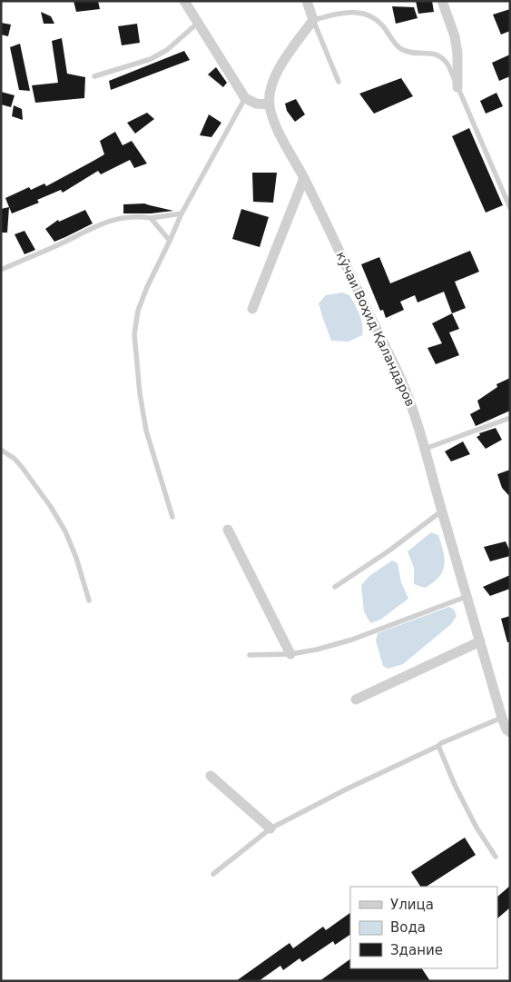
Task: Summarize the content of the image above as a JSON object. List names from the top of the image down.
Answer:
{
  "streets": {
    "street": ["кӯчаи Воҳид Қаландаров"]
  },
  "legend": ["Улица", "Вода", "Здание"]
}
